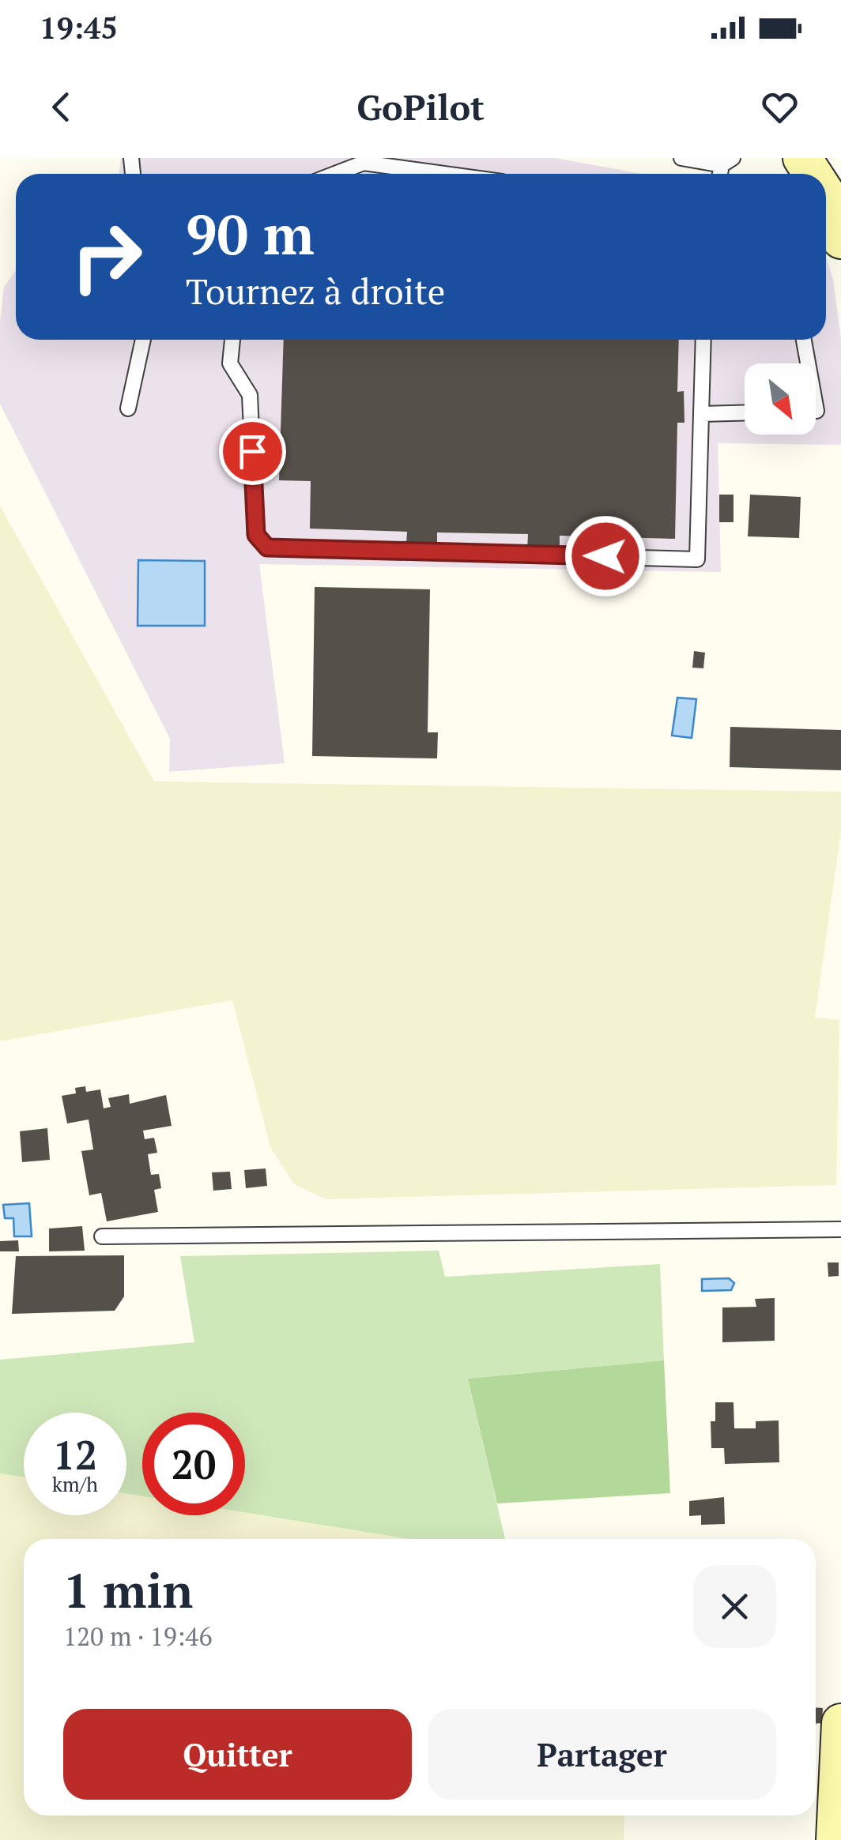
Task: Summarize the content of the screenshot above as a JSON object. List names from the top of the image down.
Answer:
{
  "north": "bottom right",
  "page": {
    "status": "19:45",
    "header": "GoPilot",
    "turn": ["90 m", "Tournez à droite"],
    "speed": "12 km/h",
    "limit": "20",
    "heading": ["1 min", "120 m · 19:46"],
    "buttons": ["Quitter", "Partager"]
  }
}
